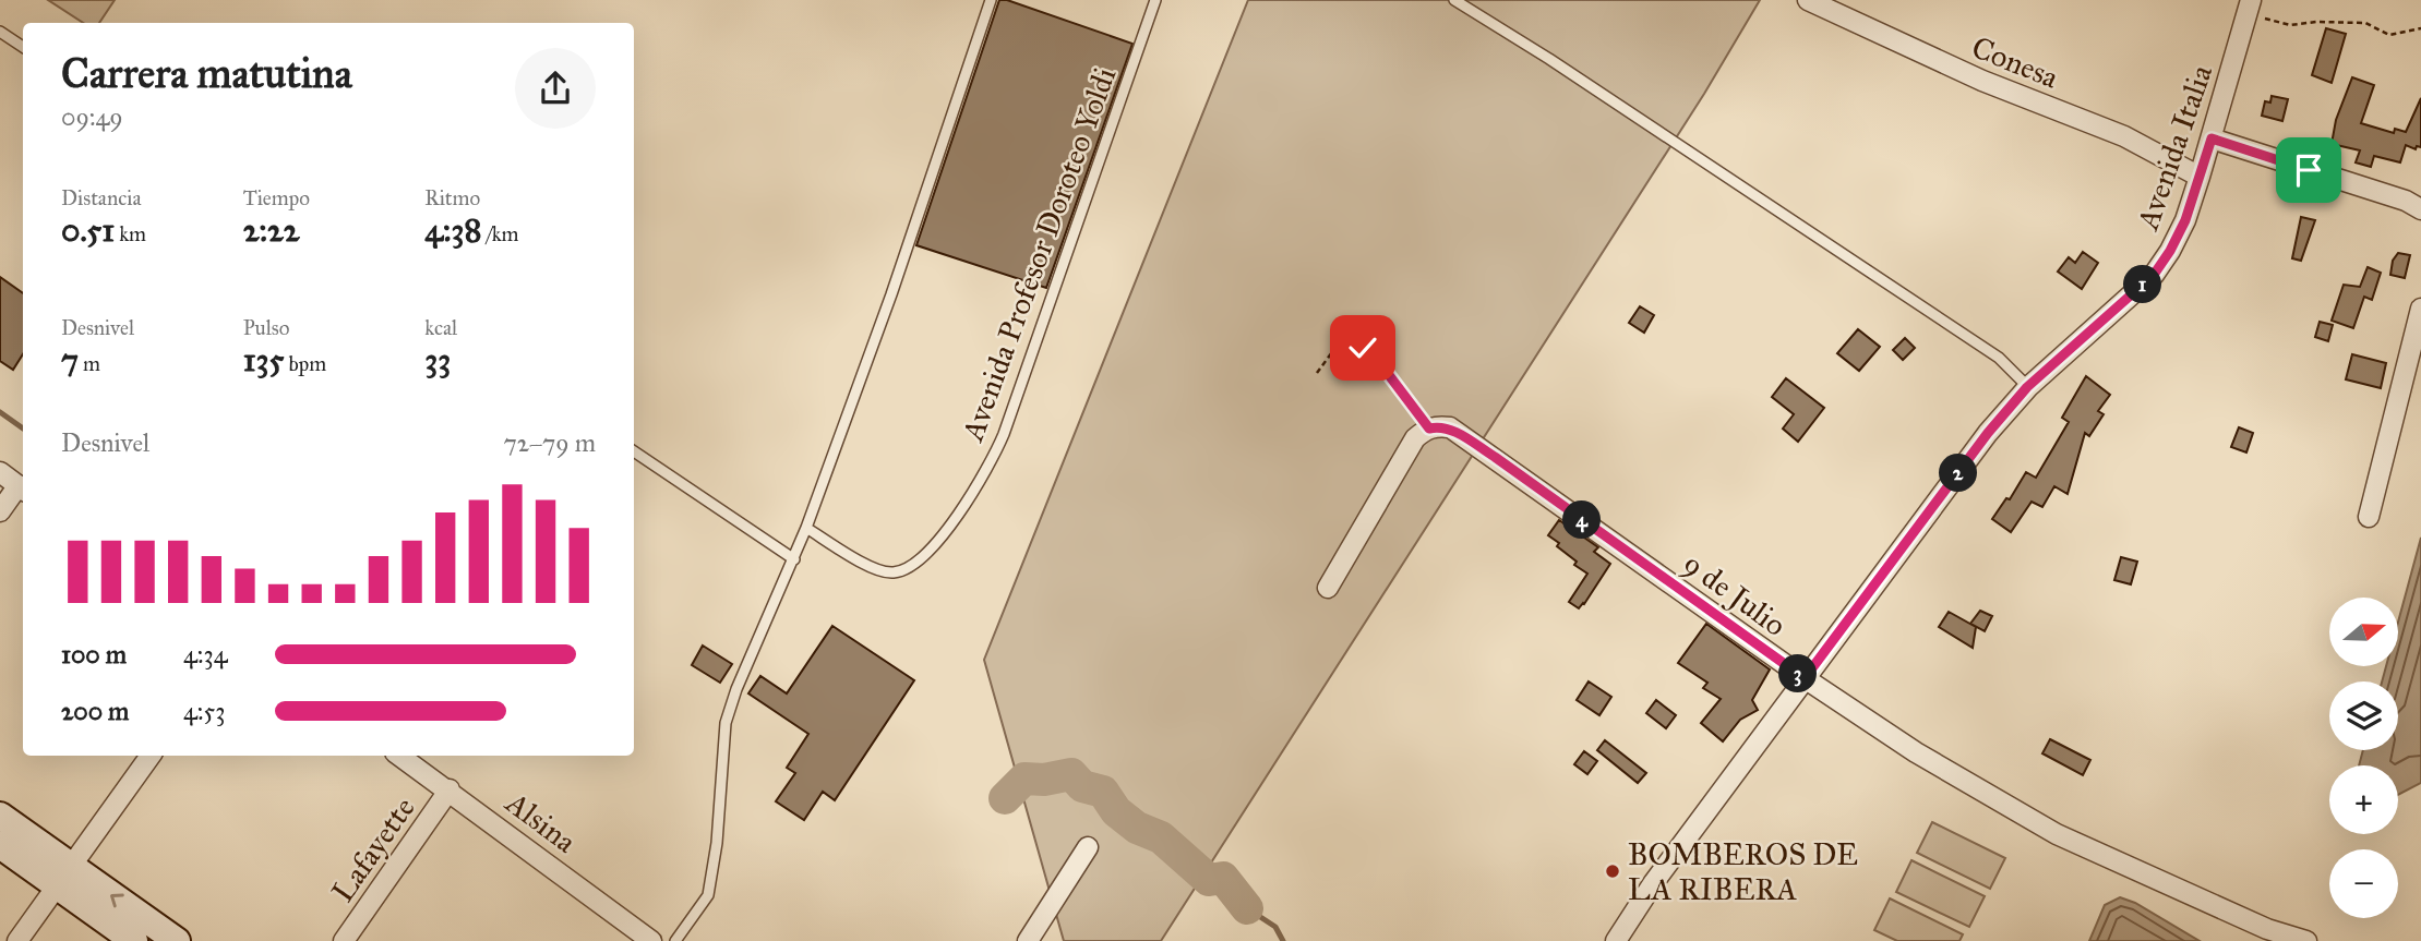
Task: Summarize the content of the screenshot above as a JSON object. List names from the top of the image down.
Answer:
{
  "streets": {
    "street": [
      "Conesa",
      "Avenida Italia",
      "9 de Julio",
      "Alsina",
      "Lafayette"
    ],
    "lane": ["Avenida Profesor Doroteo Yoldi"]
  },
  "crossings": [
    ["Conesa", "Avenida Italia"],
    ["Avenida Italia", "9 de Julio"],
    ["Alsina", "Lafayette"]
  ],
  "places": ["BOMBEROS DE LA RIBERA"],
  "north": "right",
  "page": {
    "heading": ["Carrera matutina", "09:49"],
    "stats": [
      ["Distancia", "0.51 km"],
      ["Tiempo", "2:22"],
      ["Ritmo", "4:38 /km"],
      ["Desnivel", "7 m"],
      ["Pulso", "135 bpm"],
      ["kcal", "33"]
    ],
    "pins": [
      "1",
      "2",
      "4",
      "3"
    ],
    "chart": ["Desnivel", "72–79 m"],
    "map_buttons": ["+", "−"],
    "list": [
      {
        "name": "100 m",
        "note": "4:34"
      },
      {
        "name": "200 m",
        "note": "4:53"
      }
    ]
  }
}
